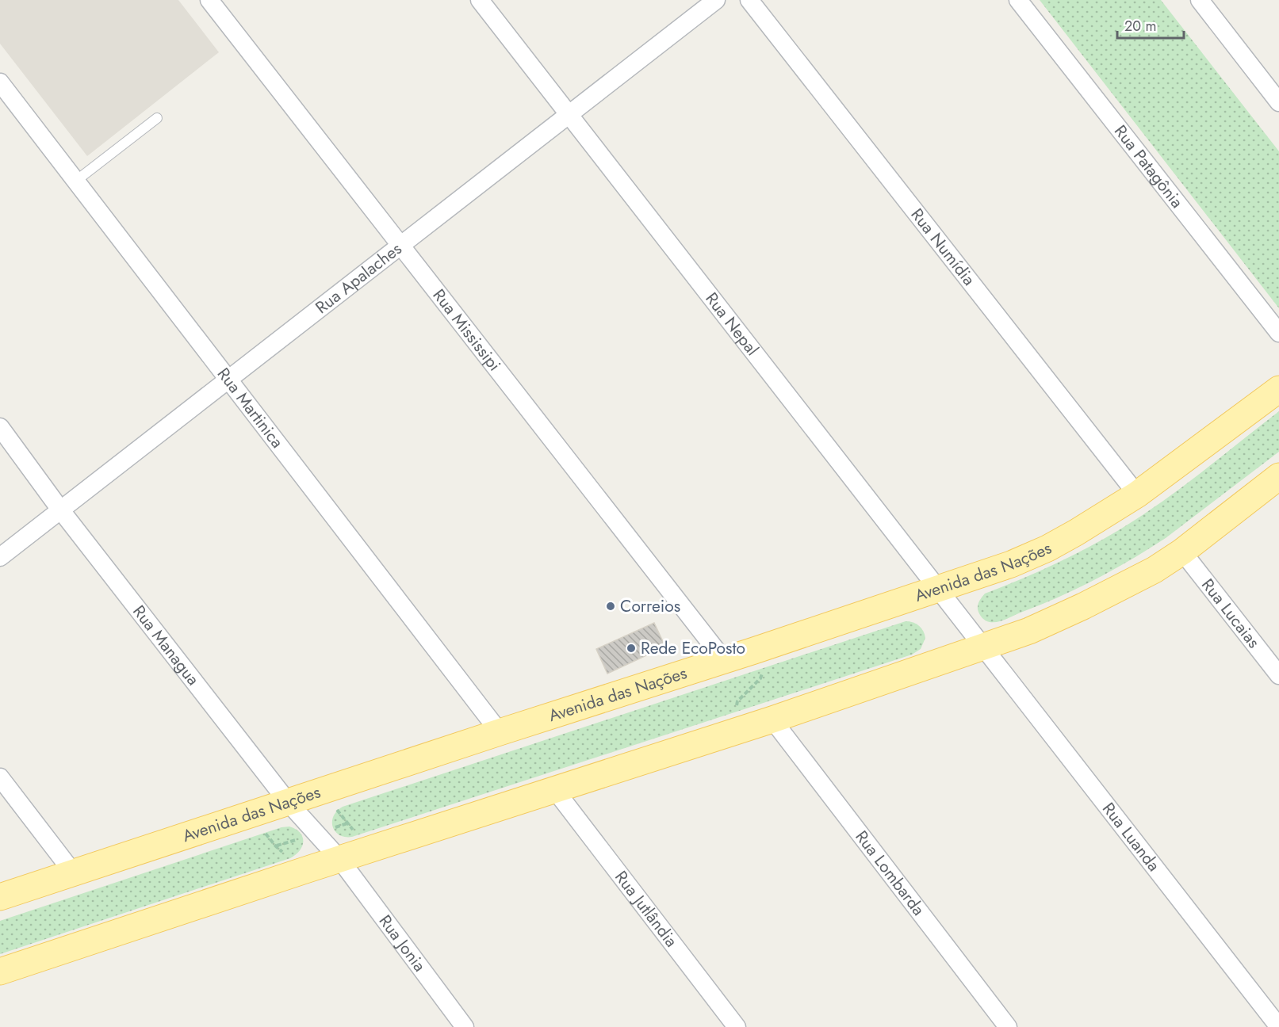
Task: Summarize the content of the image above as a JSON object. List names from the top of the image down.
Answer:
{
  "streets": {
    "main road": ["Avenida das Nações"],
    "street": [
      "Rua Patagônia",
      "Rua Numídia",
      "Rua Apalaches",
      "Rua Nepal",
      "Rua Mississipi",
      "Rua Martinica",
      "Rua Lucaias",
      "Rua Managua",
      "Rua Luanda",
      "Rua Lombarda",
      "Rua Jutlândia",
      "Rua Jonia"
    ]
  },
  "crossings": [
    ["Rua Numídia", "Avenida das Nações"],
    ["Rua Apalaches", "Rua Nepal"],
    ["Rua Apalaches", "Rua Mississipi"],
    ["Rua Apalaches", "Rua Martinica"],
    ["Rua Apalaches", "Rua Managua"],
    ["Rua Nepal", "Avenida das Nações"],
    ["Rua Nepal", "Rua Luanda"],
    ["Rua Mississipi", "Avenida das Nações"],
    ["Rua Martinica", "Avenida das Nações"],
    ["Avenida das Nações", "Rua Managua"],
    ["Rua Managua", "Rua Jonia"]
  ],
  "places": ["Correios", "Rede EcoPosto"],
  "scale_bar": "20 m"
}
